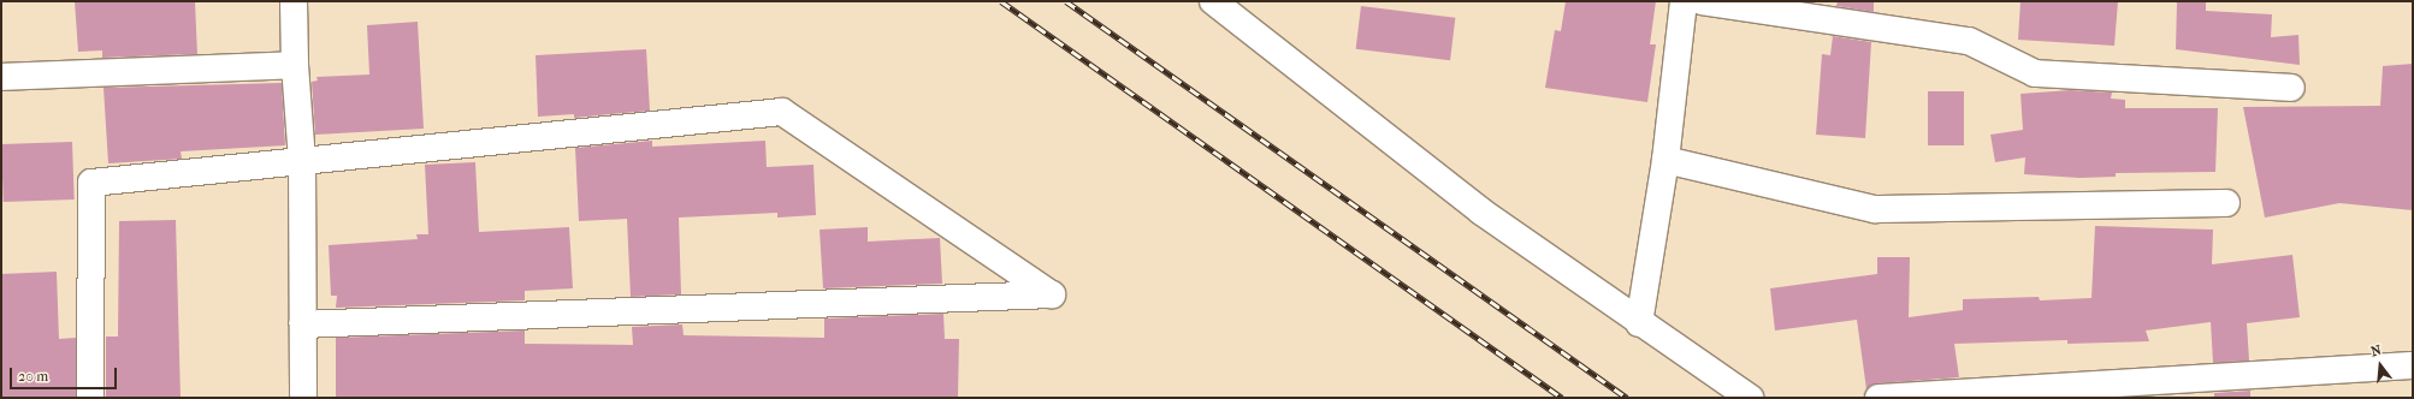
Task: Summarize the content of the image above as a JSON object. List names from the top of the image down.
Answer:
{
  "scale_bar": "20 m",
  "north": "top"
}
